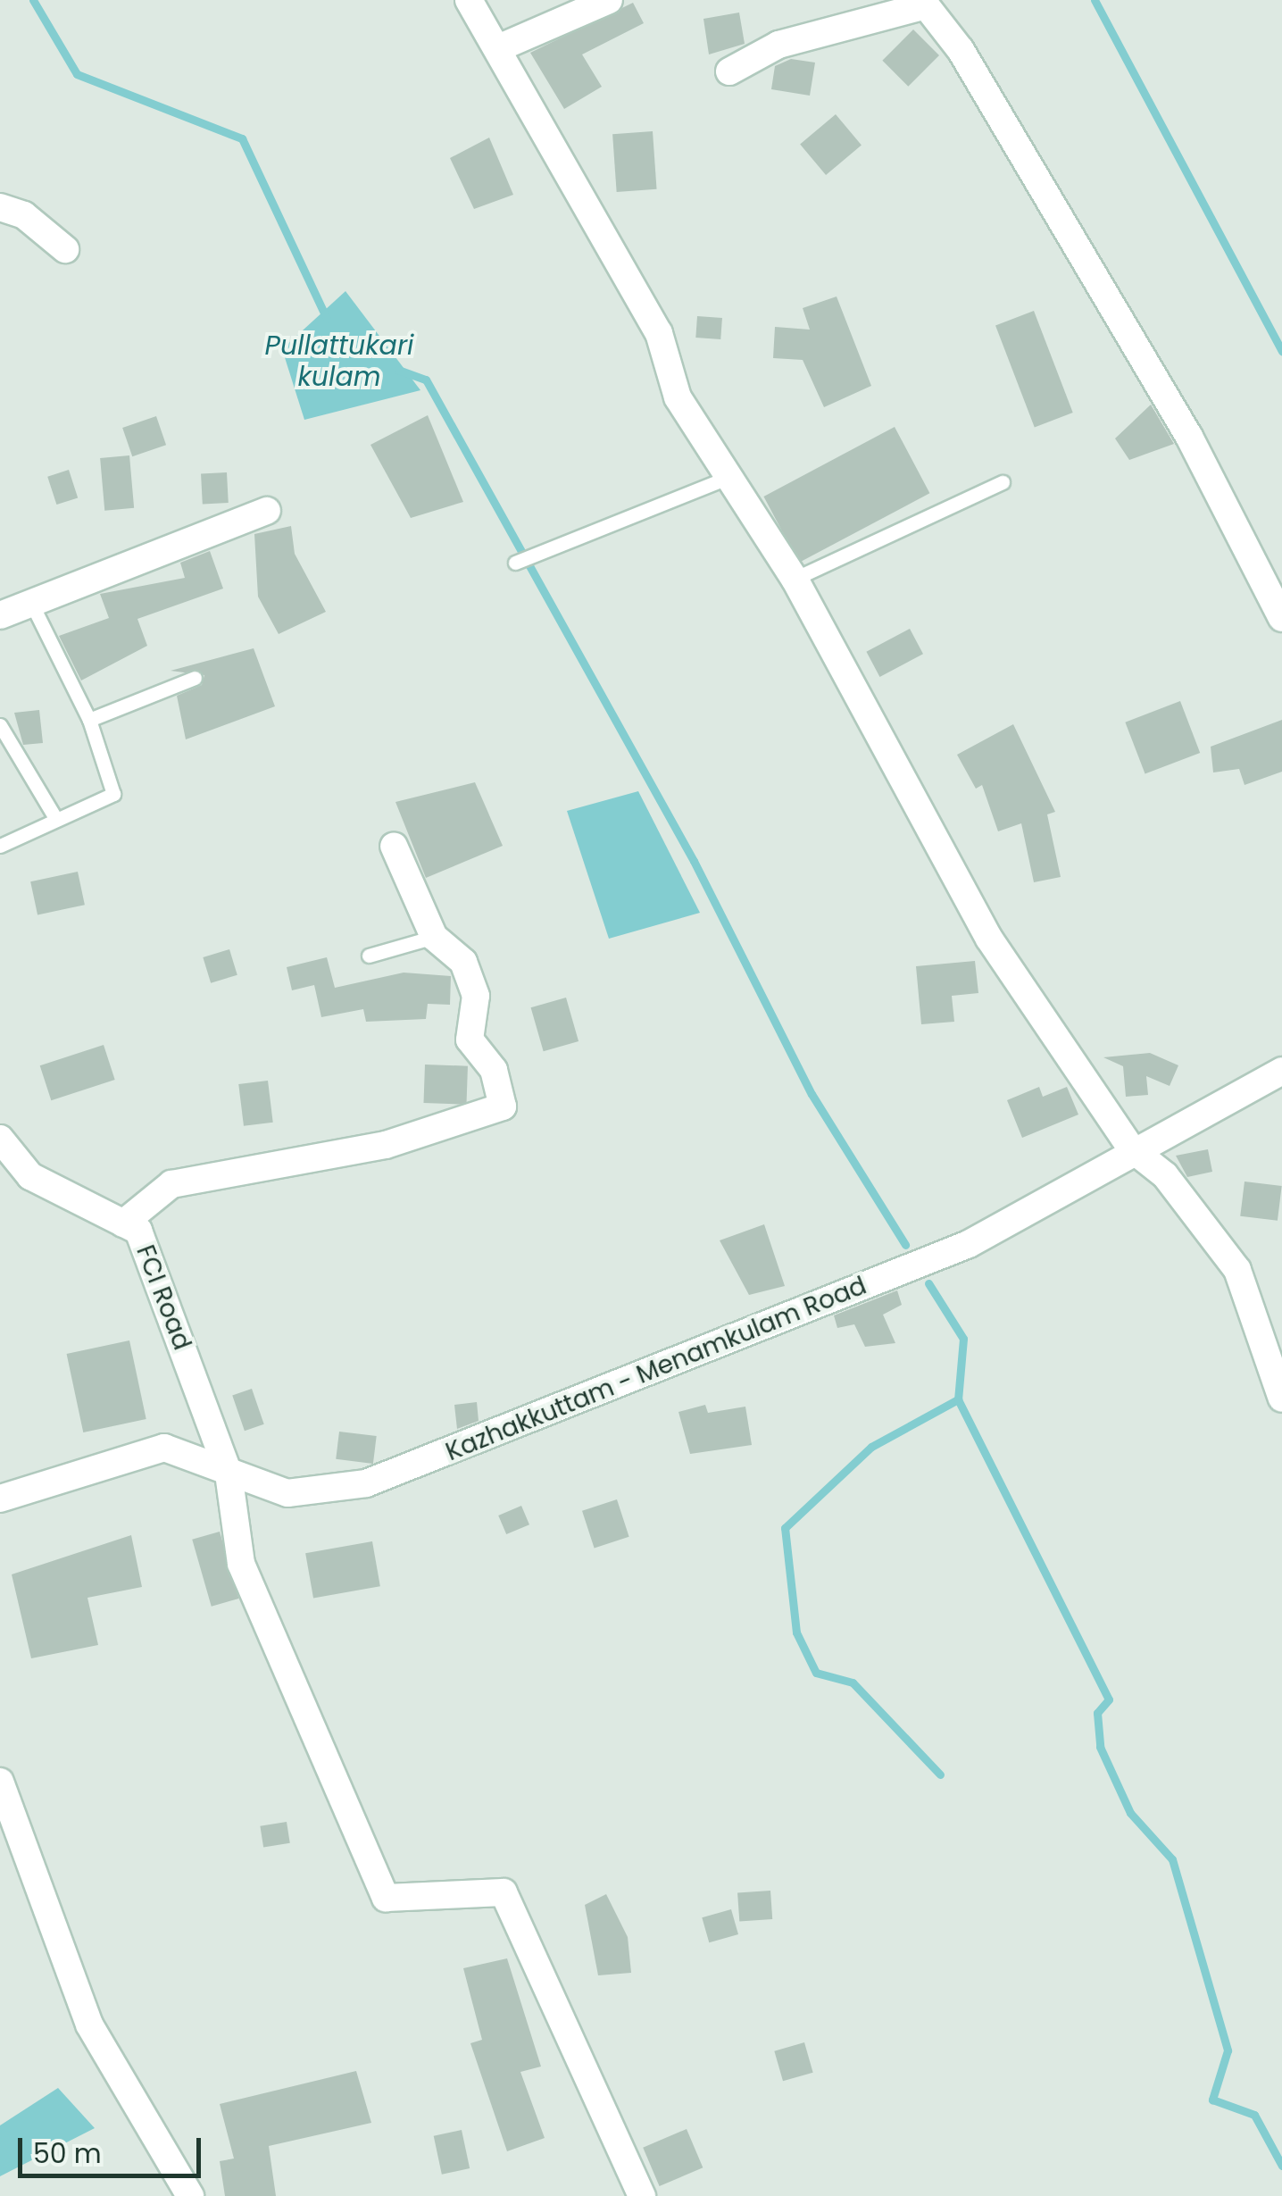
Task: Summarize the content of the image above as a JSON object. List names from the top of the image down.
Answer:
{
  "streets": {
    "street": ["FCI Road", "Kazhakkuttam - Menamkulam Road"]
  },
  "crossings": [
    ["FCI Road", "Kazhakkuttam - Menamkulam Road"]
  ],
  "water": ["Pullattukari kulam"],
  "scale_bar": "50 m"
}
